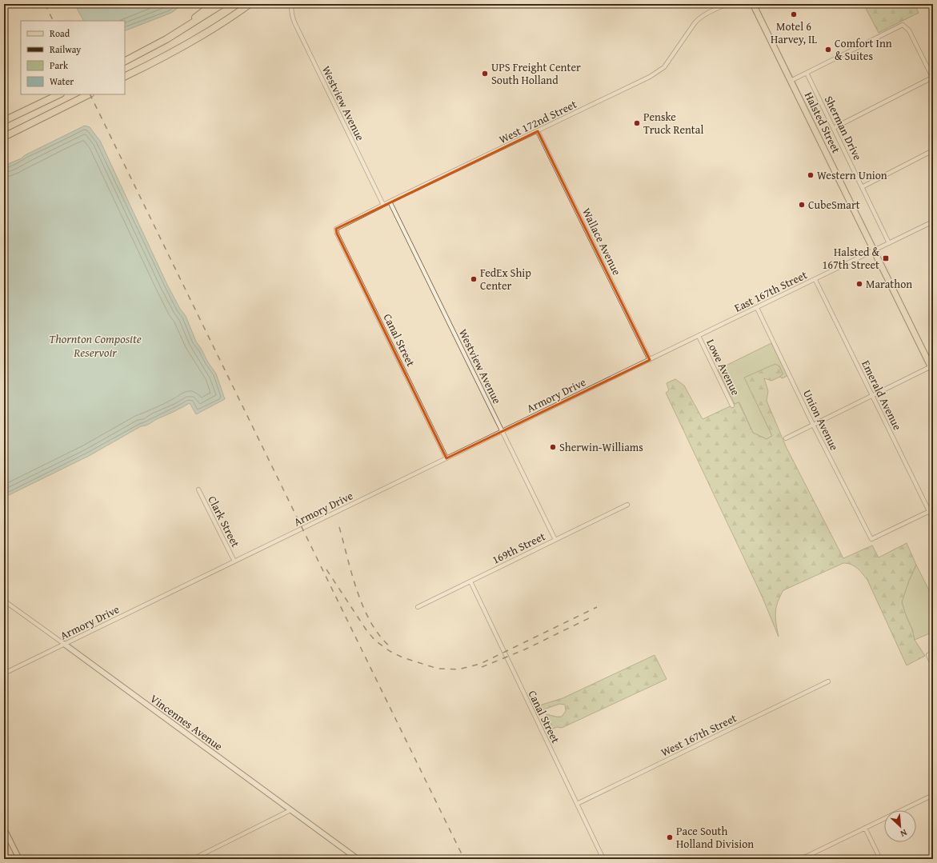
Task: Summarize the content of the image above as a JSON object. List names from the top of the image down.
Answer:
{
  "streets": {
    "main road": ["Halsted Street"],
    "street": [
      "Westview Avenue",
      "West 172nd Street",
      "Sherman Drive",
      "Wallace Avenue",
      "East 167th Street",
      "Canal Street",
      "Lowe Avenue",
      "Armory Drive",
      "Emerald Avenue",
      "Union Avenue",
      "Clark Street",
      "169th Street",
      "Vincennes Avenue",
      "West 167th Street"
    ]
  },
  "crossings": [
    ["Westview Avenue", "West 172nd Street"],
    ["Westview Avenue", "Armory Drive"],
    ["Westview Avenue", "169th Street"],
    ["West 172nd Street", "Wallace Avenue"],
    ["West 172nd Street", "Canal Street"],
    ["Halsted Street", "East 167th Street"],
    ["Sherman Drive", "East 167th Street"],
    ["Wallace Avenue", "East 167th Street"],
    ["Wallace Avenue", "Armory Drive"],
    ["East 167th Street", "Lowe Avenue"],
    ["East 167th Street", "Armory Drive"],
    ["East 167th Street", "Emerald Avenue"],
    ["East 167th Street", "Union Avenue"],
    ["Canal Street", "Armory Drive"],
    ["Canal Street", "169th Street"],
    ["Canal Street", "West 167th Street"],
    ["Armory Drive", "Clark Street"],
    ["Armory Drive", "Vincennes Avenue"],
    ["Emerald Avenue", "Union Avenue"]
  ],
  "water": ["Thornton Composite Reservoir"],
  "places": {
    "other": [
      "Motel 6 Harvey, IL",
      "Comfort Inn & Suites",
      "UPS Freight Center South Holland",
      "Penske Truck Rental",
      "Western Union",
      "CubeSmart",
      "FedEx Ship Center",
      "Marathon",
      "Sherwin-Williams",
      "Pace South Holland Division"
    ],
    "transit": ["Halsted & 167th Street"]
  },
  "legend": [
    "Road",
    "Railway",
    "Park",
    "Water"
  ],
  "north": "bottom right"
}
